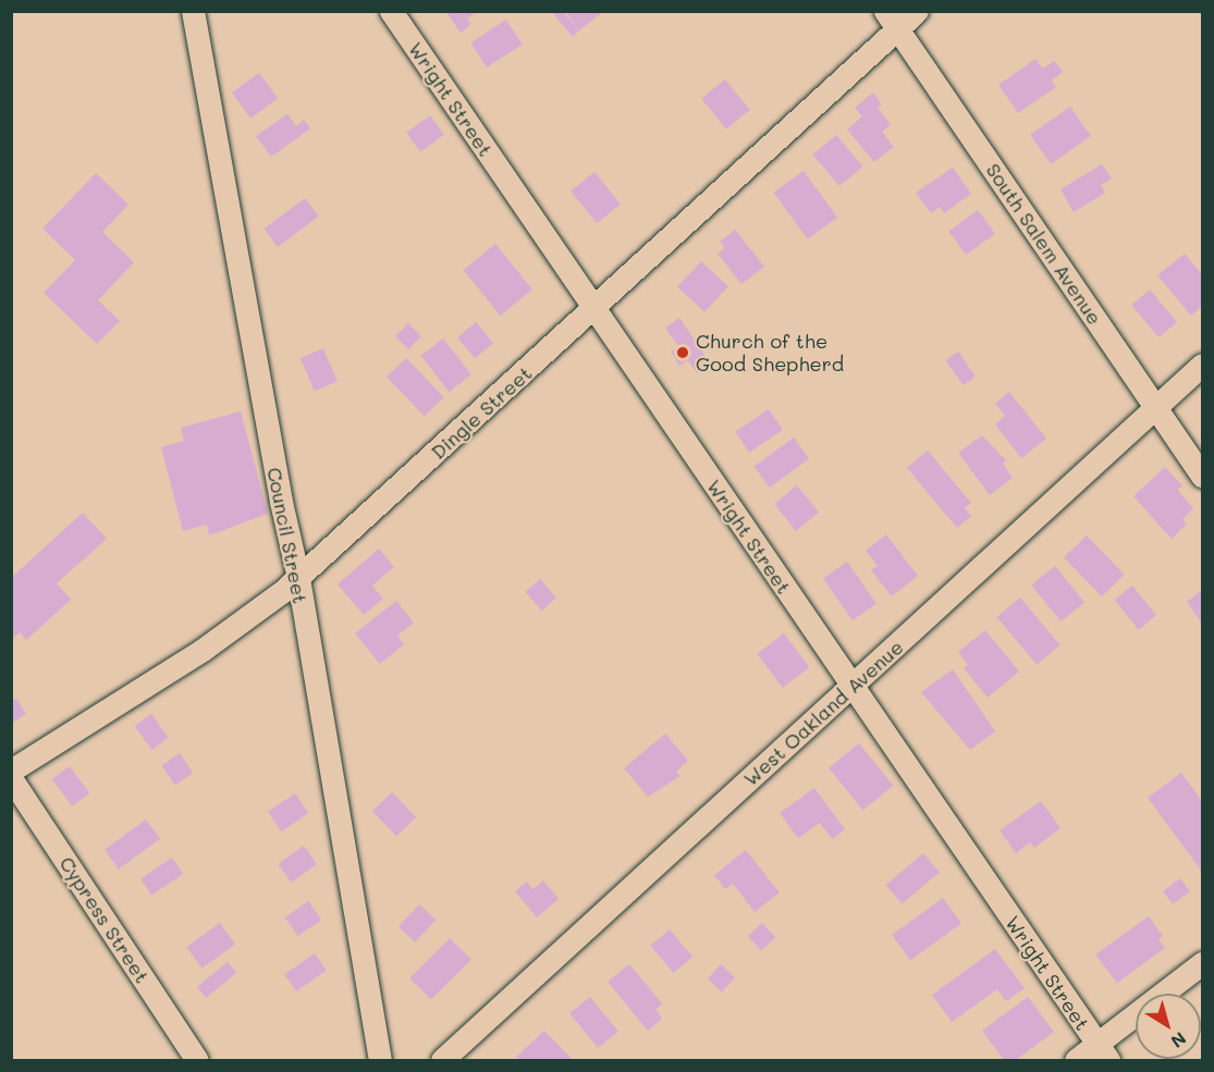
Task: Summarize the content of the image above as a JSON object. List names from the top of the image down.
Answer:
{
  "streets": {
    "street": [
      "Wright Street",
      "South Salem Avenue",
      "Dingle Street",
      "Council Street",
      "West Oakland Avenue",
      "Cypress Street"
    ]
  },
  "crossings": [
    ["Wright Street", "Dingle Street"],
    ["Wright Street", "West Oakland Avenue"],
    ["South Salem Avenue", "Dingle Street"],
    ["South Salem Avenue", "West Oakland Avenue"],
    ["Dingle Street", "Council Street"]
  ],
  "places": ["Church of the Good Shepherd"],
  "north": "bottom right"
}
